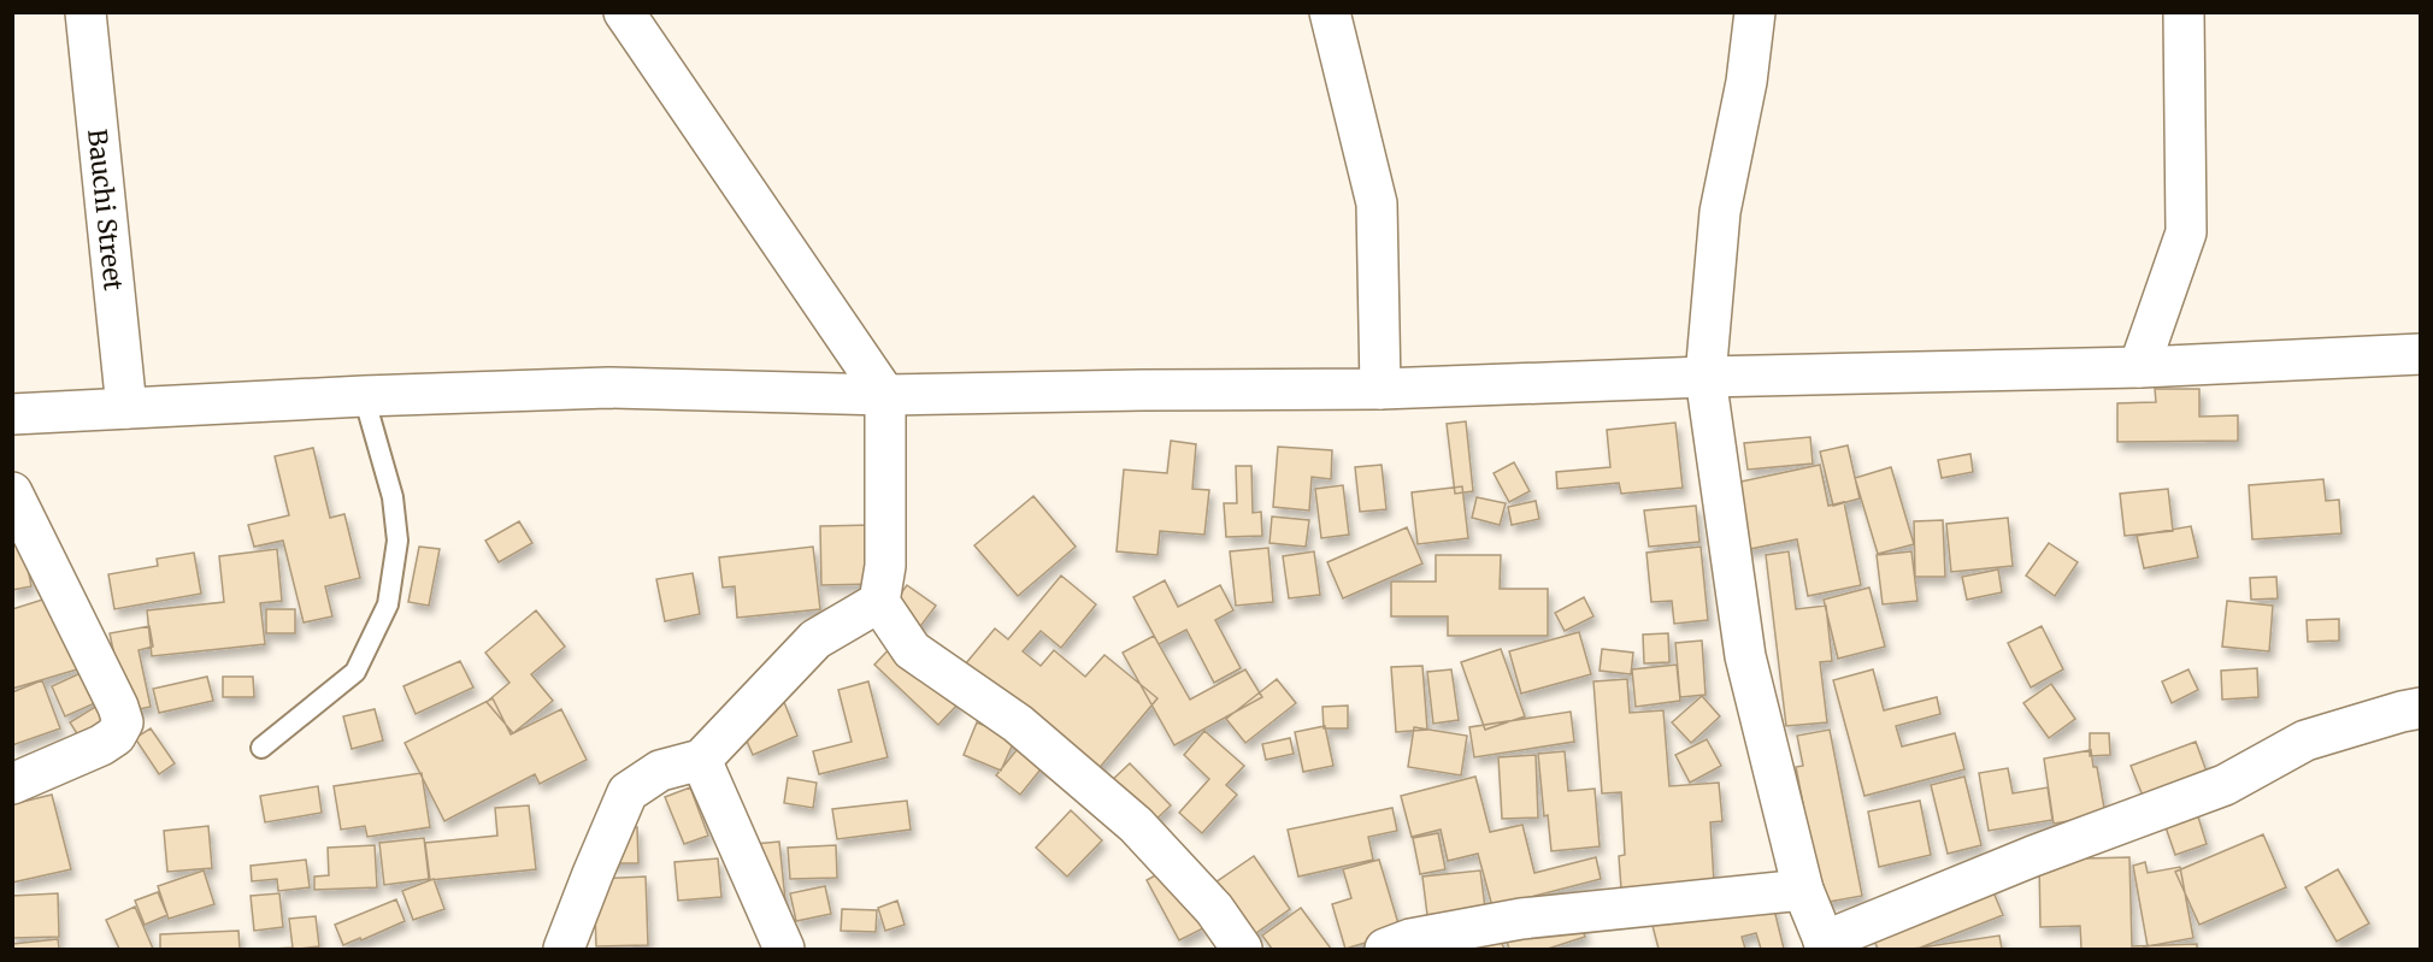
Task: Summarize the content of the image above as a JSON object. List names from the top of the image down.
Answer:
{
  "streets": {
    "street": ["Bauchi Street"]
  }
}
